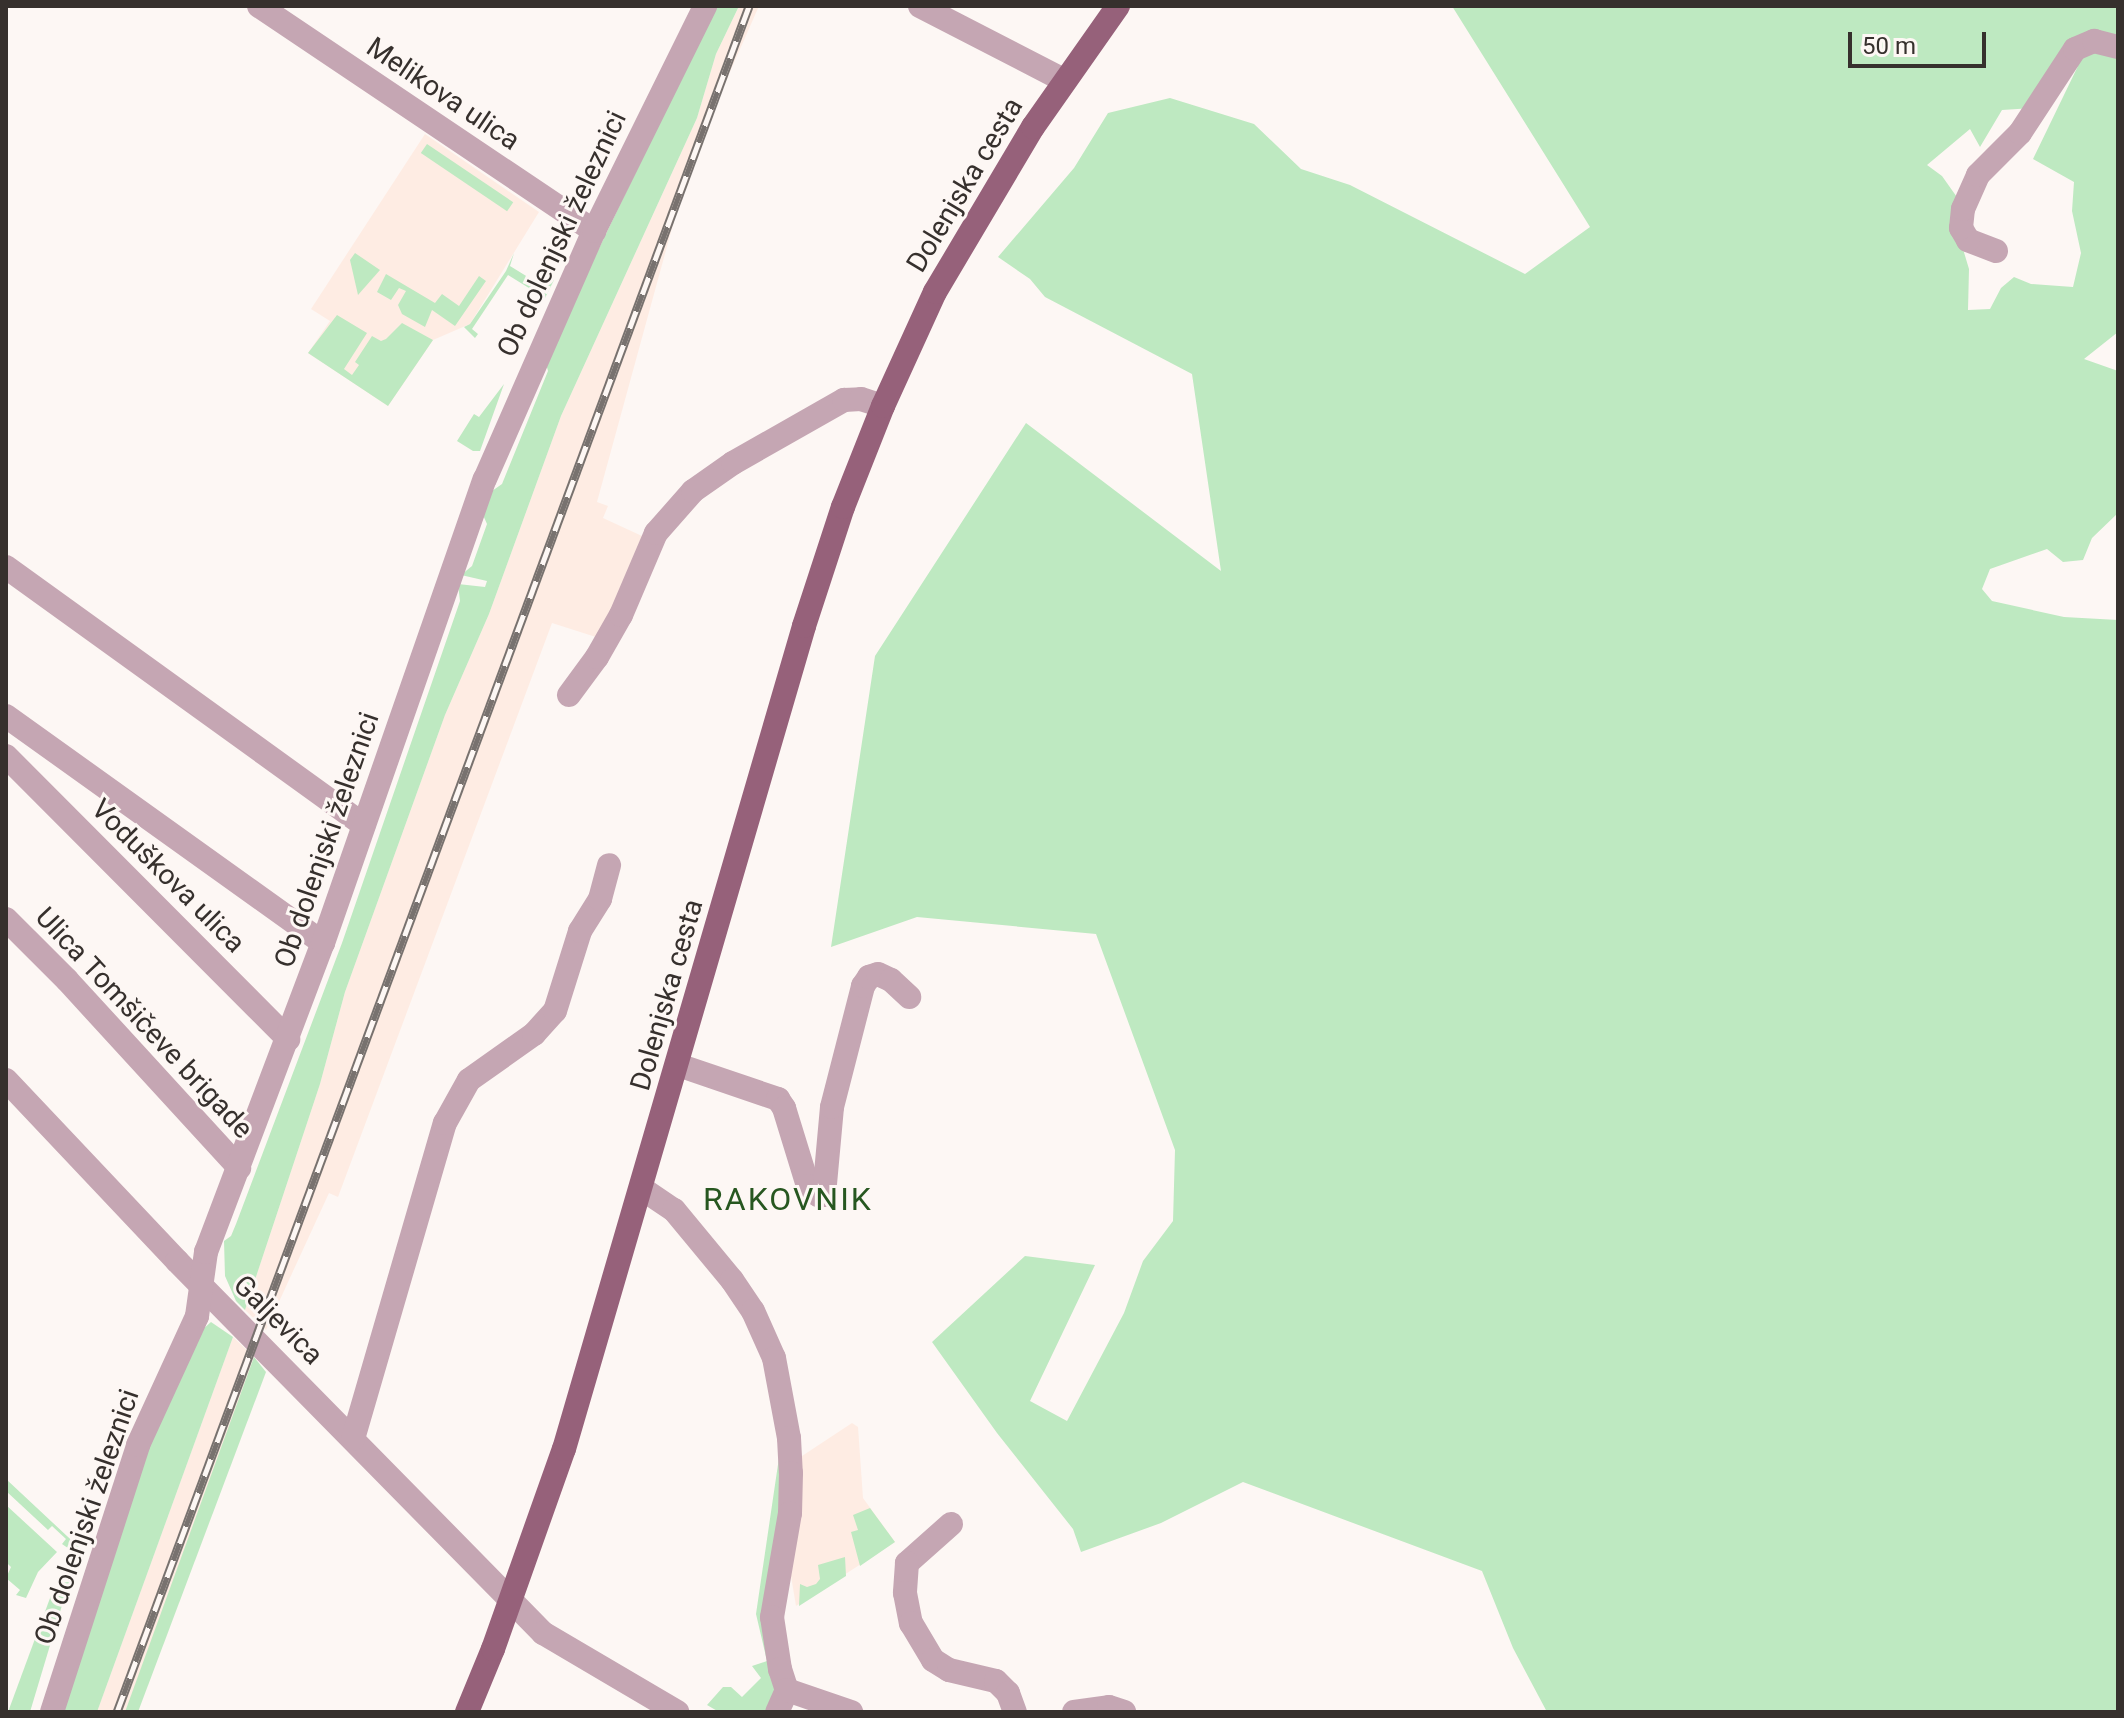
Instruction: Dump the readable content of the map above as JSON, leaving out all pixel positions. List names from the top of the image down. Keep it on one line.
{"streets":{"main road":["Dolenjska cesta"],"street":["Melikova ulica","Ob dolenjski železnici","Voduškova ulica","Ulica Tomšičeve brigade","Galjevica"]},"crossings":[["Melikova ulica","Ob dolenjski železnici"],["Dolenjska cesta","Galjevica"],["Ob dolenjski železnici","Voduškova ulica"],["Ob dolenjski železnici","Ulica Tomšičeve brigade"],["Ob dolenjski železnici","Galjevica"]],"districts":["RAKOVNIK"],"scale_bar":"50 m"}
